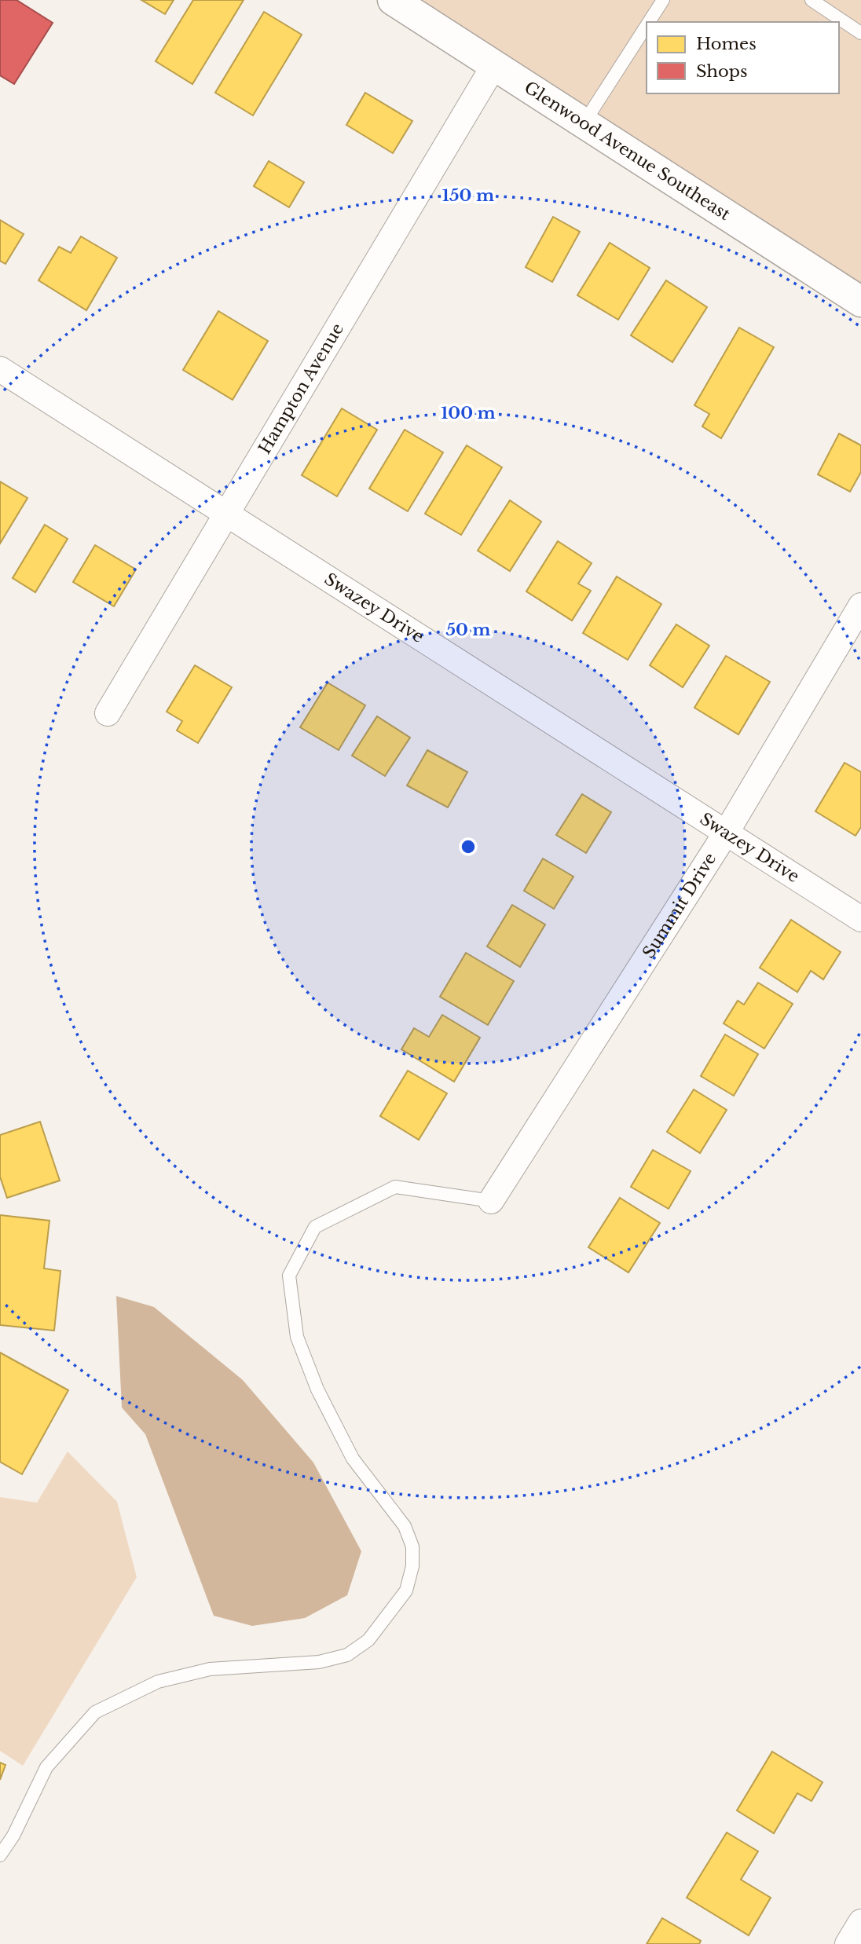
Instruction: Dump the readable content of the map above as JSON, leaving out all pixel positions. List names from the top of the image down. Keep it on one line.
{"streets":{"main road":["Glenwood Avenue Southeast"],"street":["Hampton Avenue","Swazey Drive","Summit Drive"]},"crossings":[["Glenwood Avenue Southeast","Hampton Avenue"],["Hampton Avenue","Swazey Drive"],["Swazey Drive","Summit Drive"]],"legend":["Homes","Shops"],"rings":["150 m","100 m","50 m"]}
